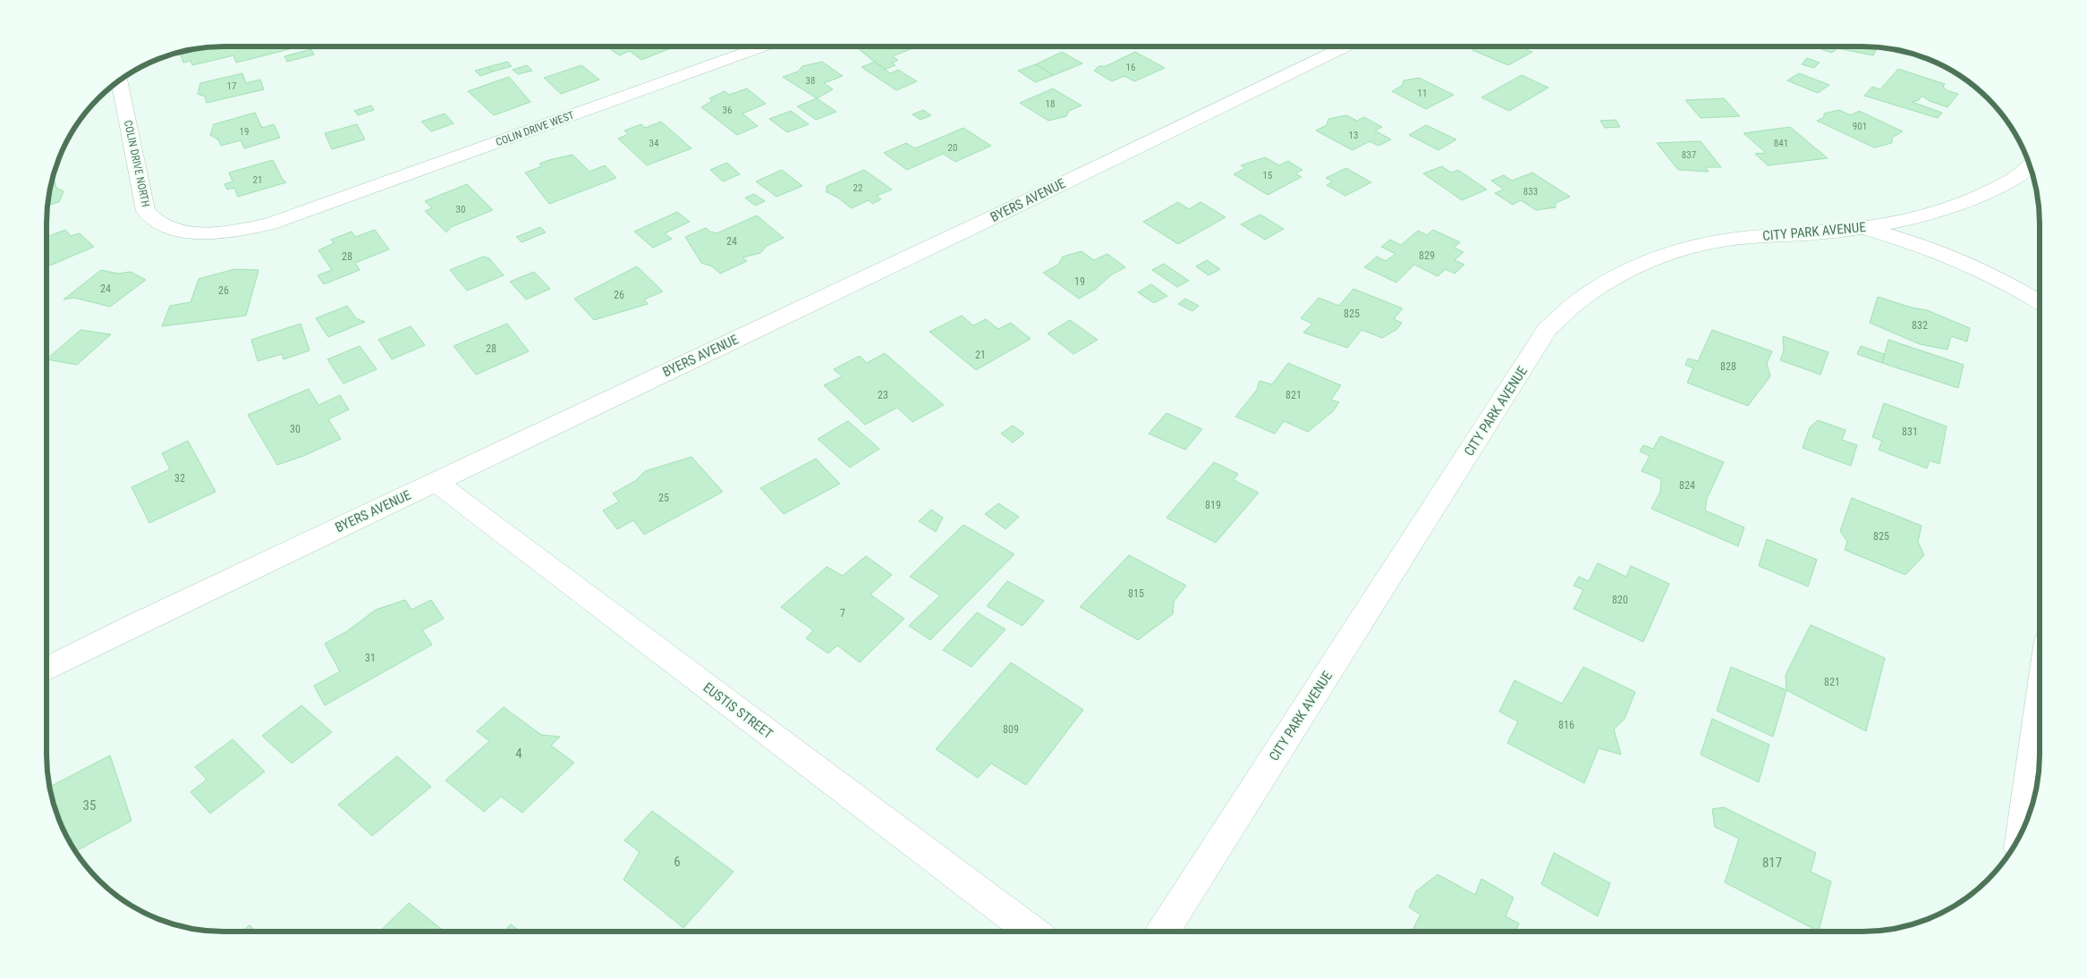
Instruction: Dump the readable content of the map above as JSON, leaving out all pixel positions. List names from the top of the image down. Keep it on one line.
{"streets":{"street":["COLIN DRIVE WEST","COLIN DRIVE NORTH","BYERS AVENUE","CITY PARK AVENUE","EUSTIS STREET"]},"crossings":[["COLIN DRIVE WEST","COLIN DRIVE NORTH"],["BYERS AVENUE","EUSTIS STREET"]],"house_numbers":["16","38","17","11","18","36","901","19","13","34","841","20","837","15","21","22","833","30","24","829","28","19","24","26","26","825","832","28","21","828","23","821","30","831","32","824","25","819","825","815","820","7","31","821","816","809","4","35","6","817"]}
